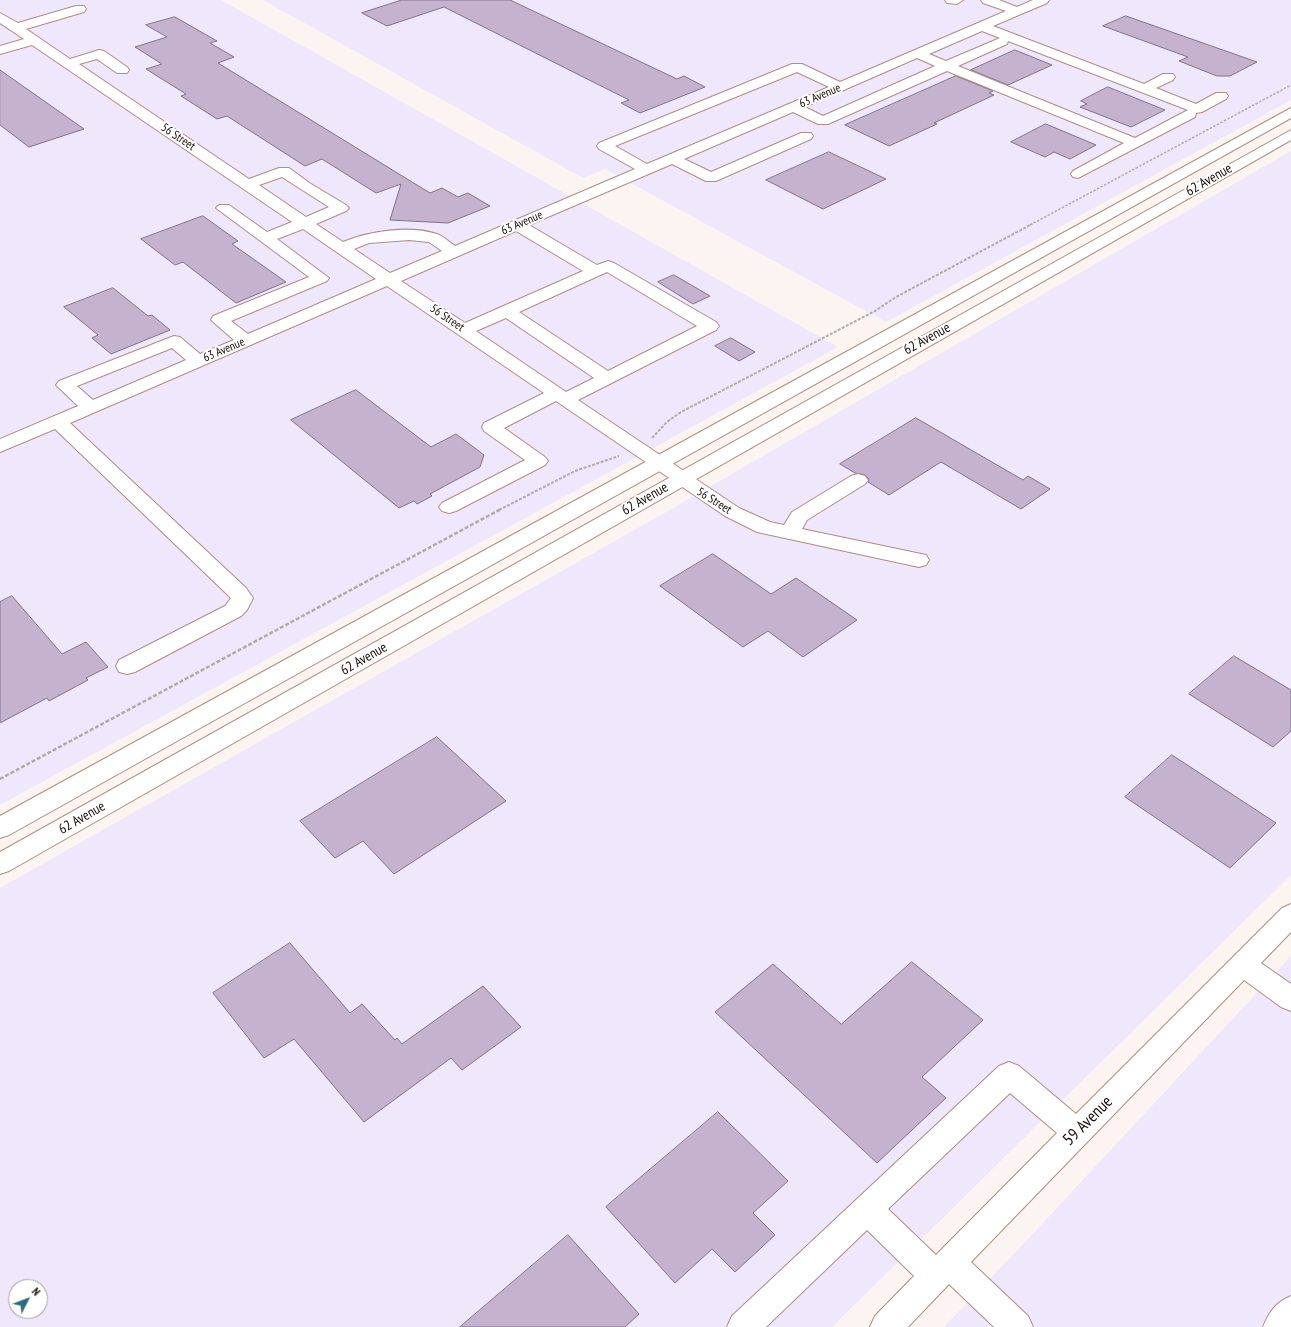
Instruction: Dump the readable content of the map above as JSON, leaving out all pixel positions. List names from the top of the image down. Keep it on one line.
{"streets":{"street":["63 Avenue","56 Street","62 Avenue","59 Avenue"]},"crossings":[["63 Avenue","56 Street"],["56 Street","62 Avenue"]],"north":"top right"}
